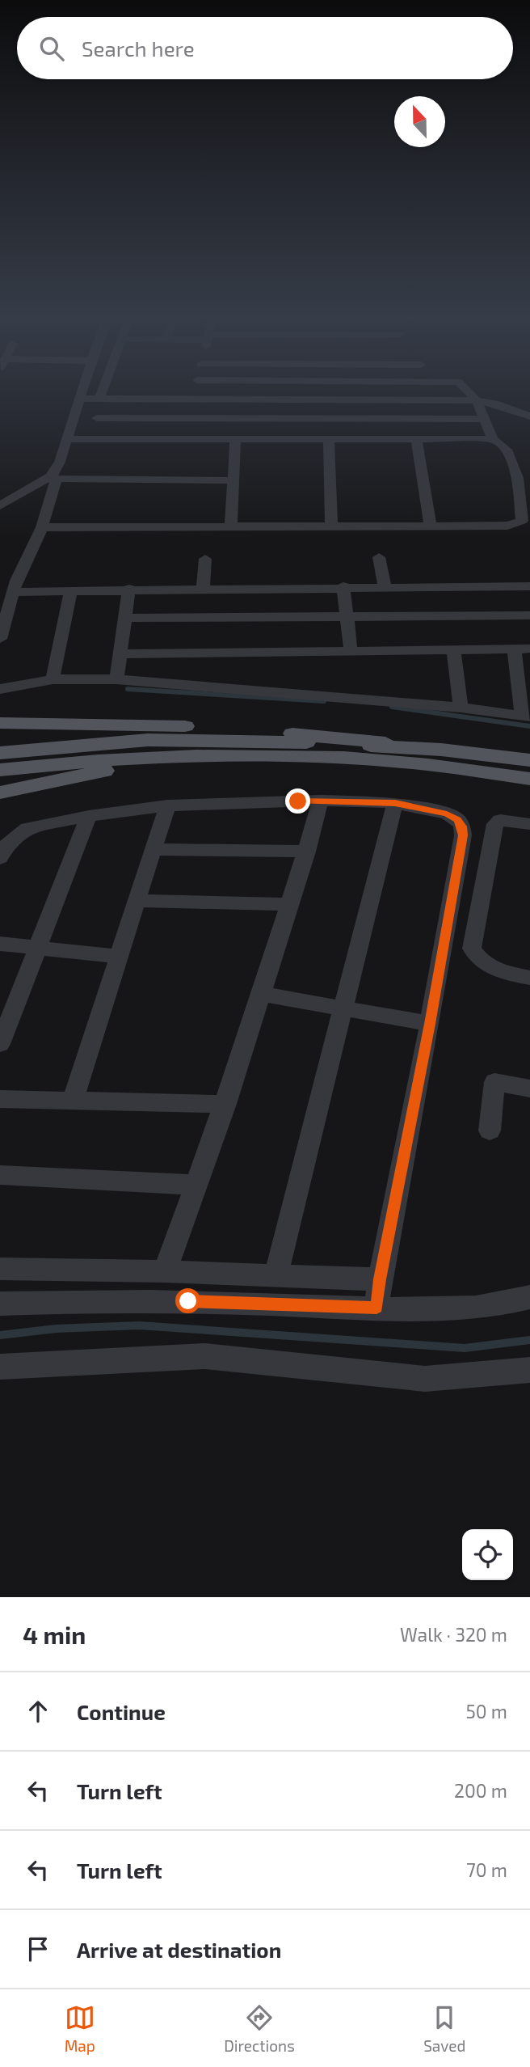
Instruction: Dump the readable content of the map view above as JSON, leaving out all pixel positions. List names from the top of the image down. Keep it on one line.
{"north":"top","page":{"search":"Search here","heading":["4 min","Walk · 320 m"],"list":[["Continue","50 m"],["Turn left","200 m"],["Turn left","70 m"],"Arrive at destination"],"nav":["Map","Directions","Saved"]}}
